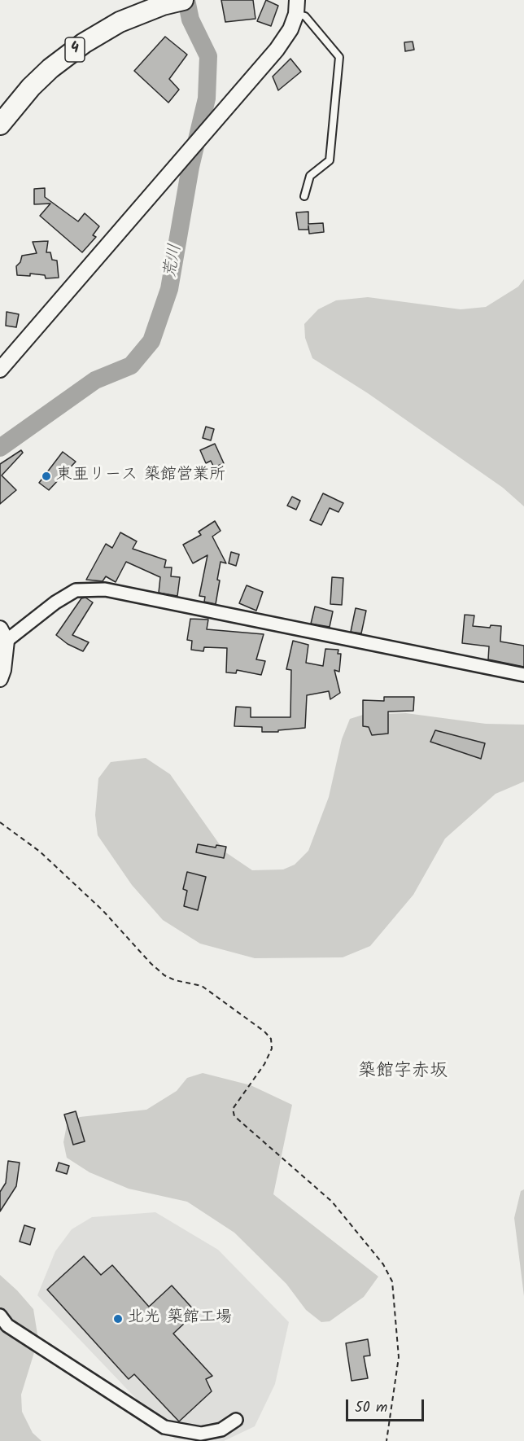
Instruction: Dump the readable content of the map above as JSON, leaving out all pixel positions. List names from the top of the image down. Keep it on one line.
{"streets":{"highway":["4"]},"districts":["築館字赤坂"],"water":["荒川"],"places":["東亜リース 築館営業所","北光 築館工場"],"scale_bar":"50 m"}
